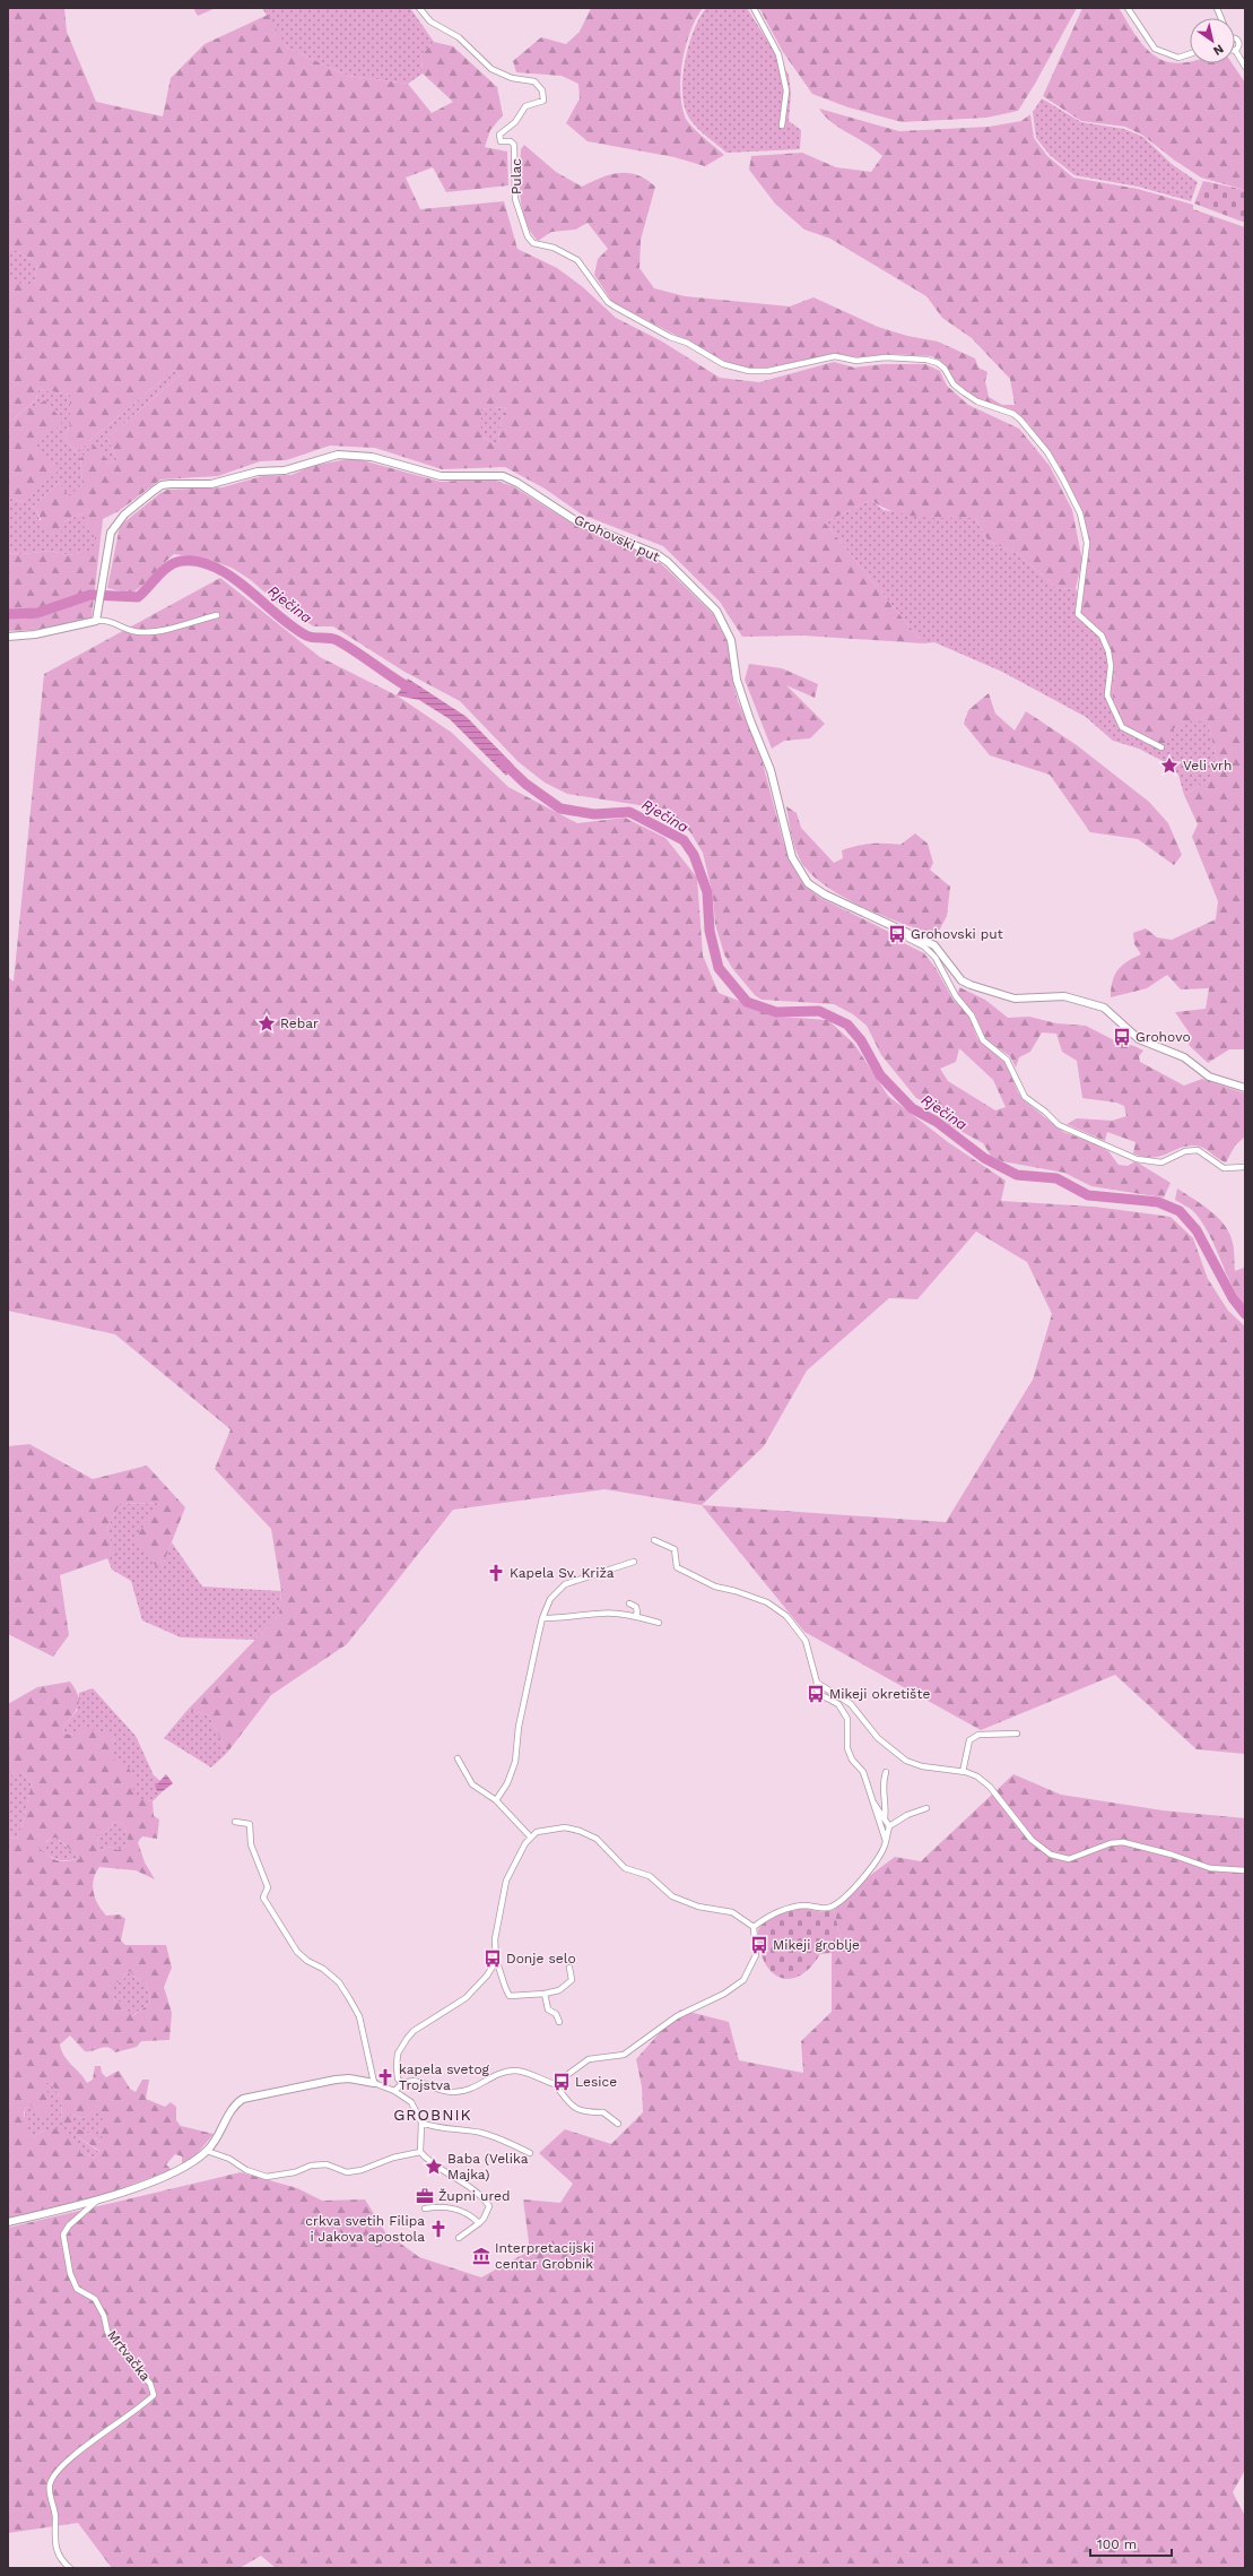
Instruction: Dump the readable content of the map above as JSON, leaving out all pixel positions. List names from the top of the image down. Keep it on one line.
{"streets":{"main road":["Grohovski put"],"street":["Pulac","Mrtvačka"]},"districts":["GROBNIK"],"water":["Rječina"],"places":{"place":["Veli vrh","Rebar","Baba (Velika Majka)"],"bus stop":["Grohovski put","Grohovo","Mikeji okretište","Mikeji groblje","Donje selo","Lesice"],"church":["Kapela Sv. Križa","kapela svetog Trojstva","crkva svetih Filipa i Jakova apostola"],"office":["Župni ured"],"museum":["Interpretacijski centar Grobnik"]},"scale_bar":"100 m","north":"bottom right"}
